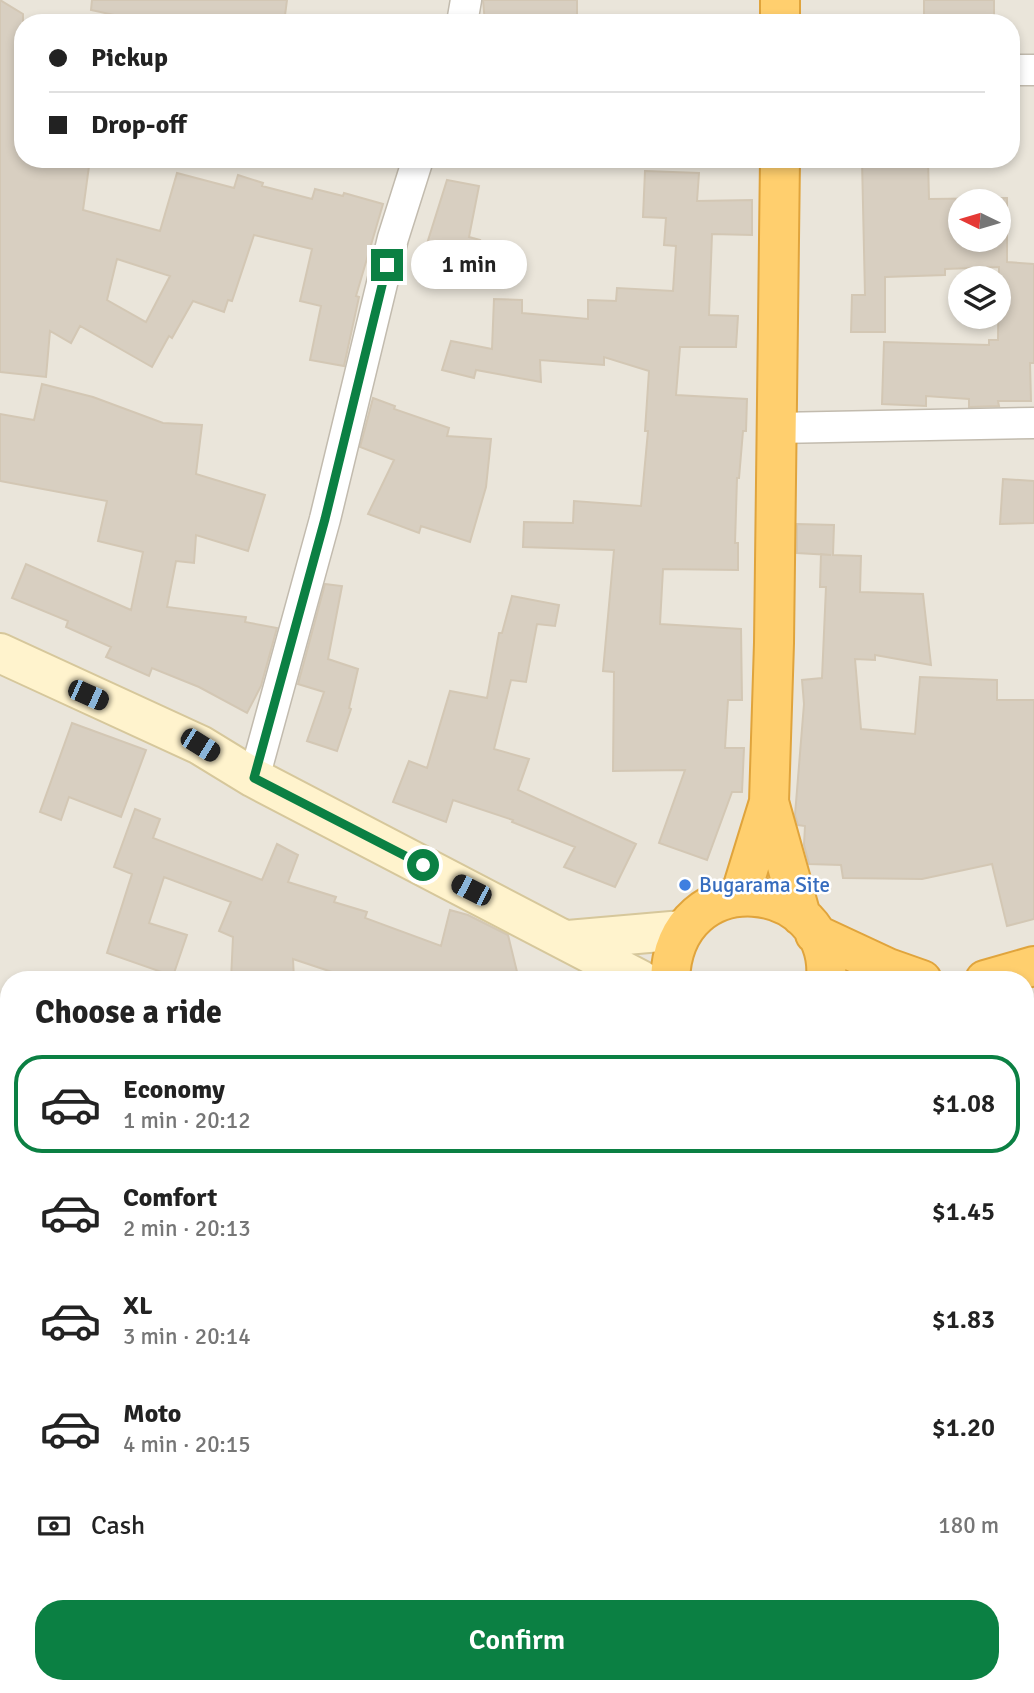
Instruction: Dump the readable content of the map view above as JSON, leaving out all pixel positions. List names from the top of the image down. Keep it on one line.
{"places":["Bugarama Site"],"north":"left","page":{"banner":["Pickup","Drop-off"],"bubble":"1 min","heading":"Choose a ride","list":[{"name":"Economy","note":"1 min · 20:12","value":"$1.08"},{"name":"Comfort","note":"2 min · 20:13","value":"$1.45"},{"name":"XL","note":"3 min · 20:14","value":"$1.83"},{"name":"Moto","note":"4 min · 20:15","value":"$1.20"}],"pay":["Cash","180 m"],"buttons":"Confirm"}}
